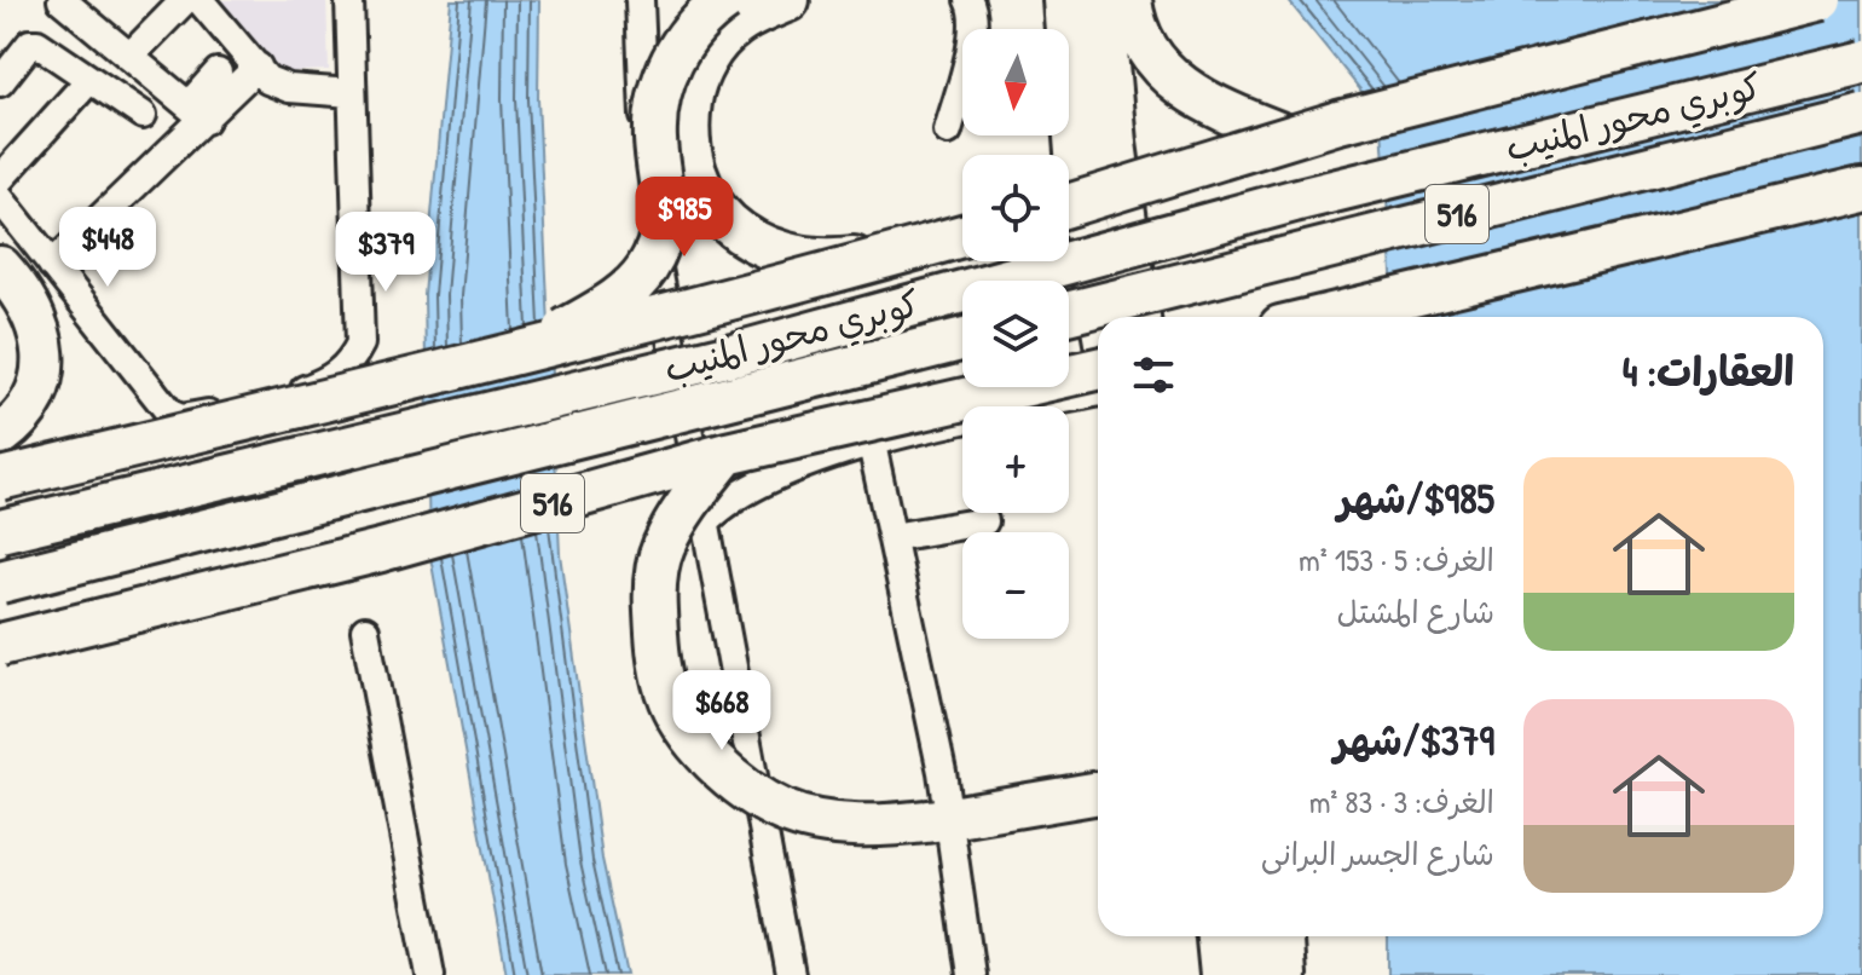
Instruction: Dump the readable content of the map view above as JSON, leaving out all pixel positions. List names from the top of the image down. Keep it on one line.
{"streets":{"highway":["كوبري محور المنيب","516"]},"north":"bottom","page":{"map_buttons":["+","−"],"price":["$985","$448","$379","$668"],"heading":"العقارات: 4","list":[{"name":"$985/شهر","note":"الغرف: 5 · 153 m² · شارع المشتل"},{"name":"$379/شهر","note":"الغرف: 3 · 83 m² · شارع الجسر البرانى"}]}}
